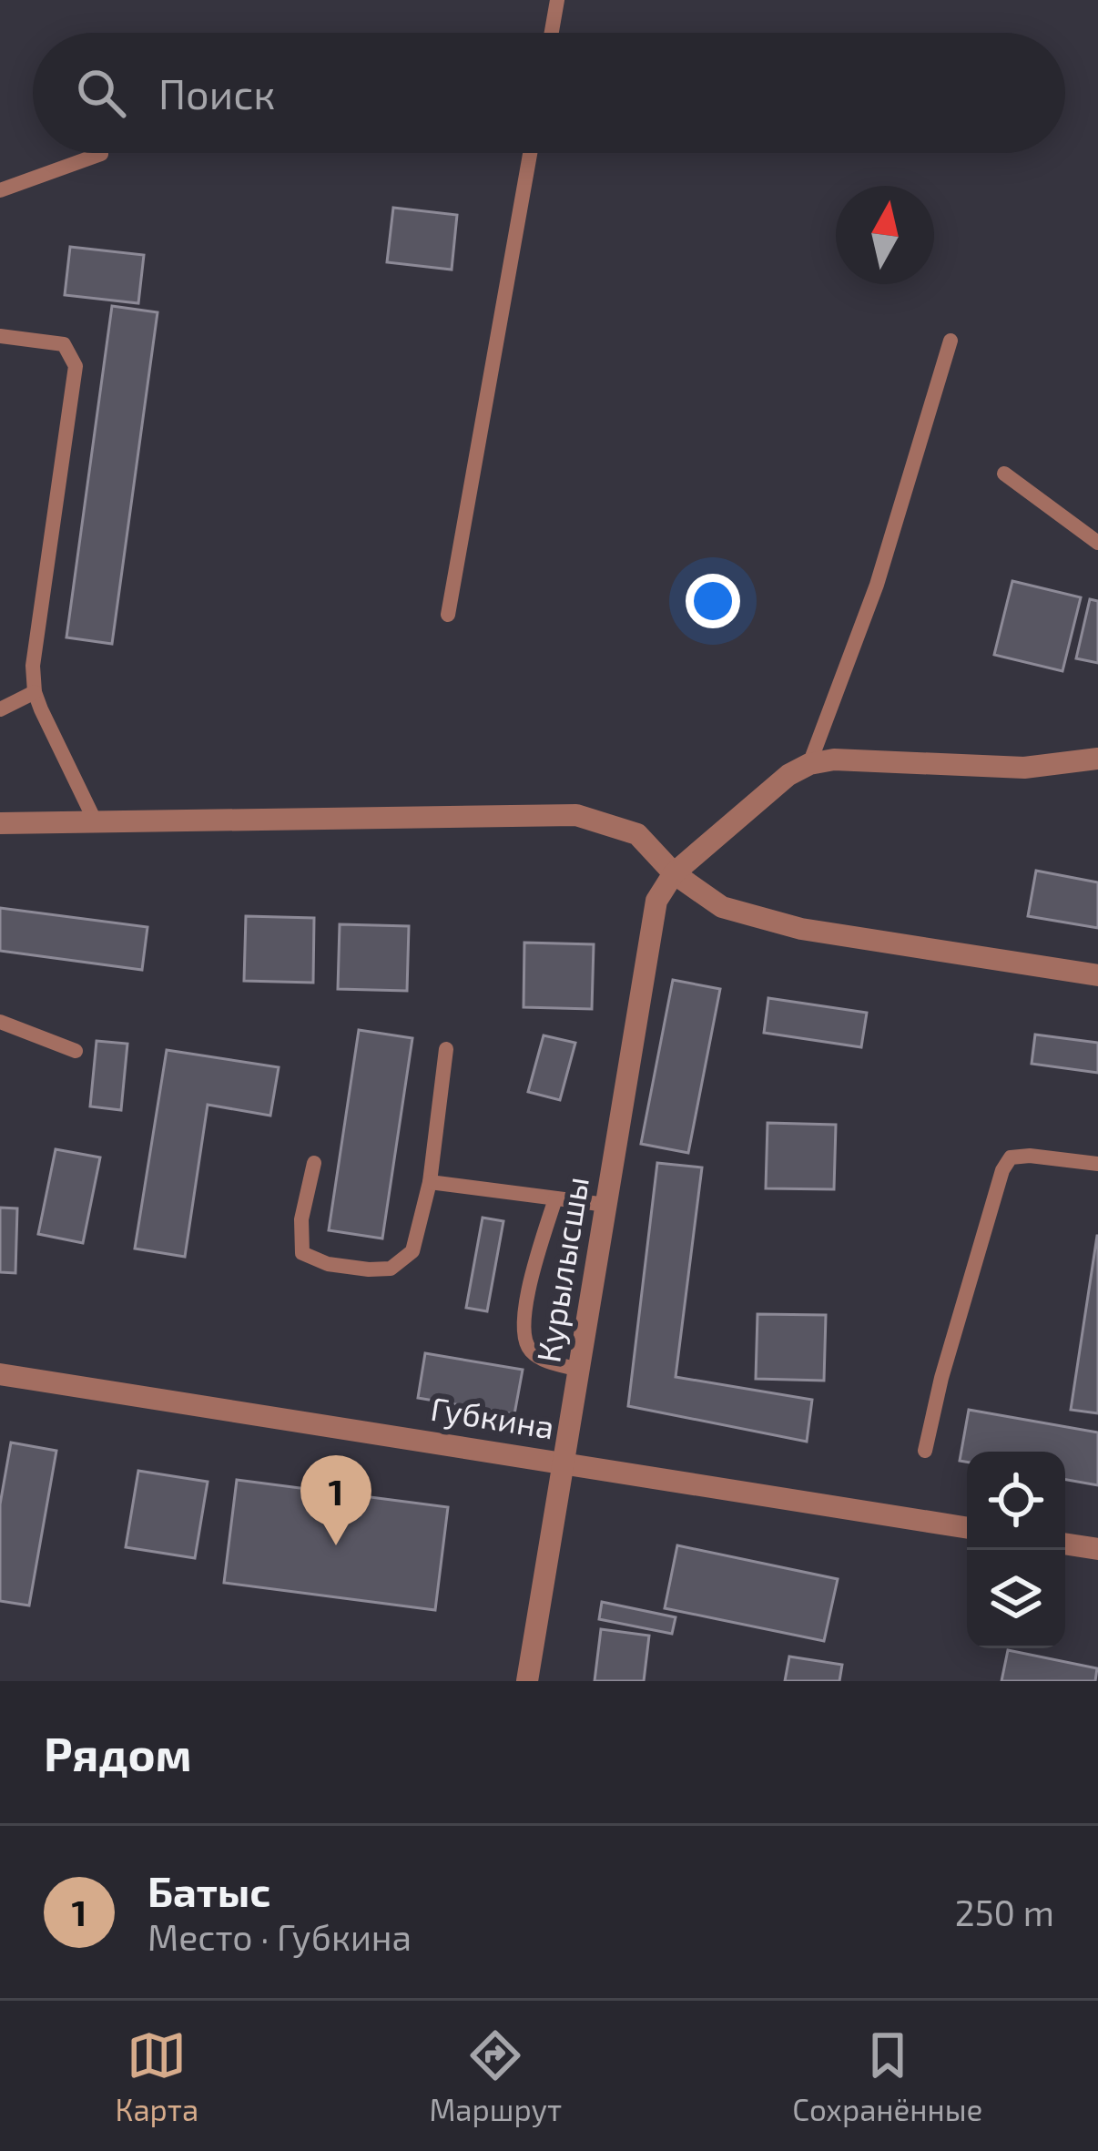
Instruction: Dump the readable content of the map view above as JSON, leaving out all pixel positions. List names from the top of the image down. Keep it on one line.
{"streets":{"street":["Курылысшы","Губкина"]},"crossings":[["Курылысшы","Губкина"]],"north":"top","page":{"search":"Поиск","pins":"1","heading":"Рядом","list":[{"mark":"1","name":"Батыс","note":"Место · Губкина","value":"250 m"}],"nav":["Карта","Маршрут","Сохранённые"]}}
